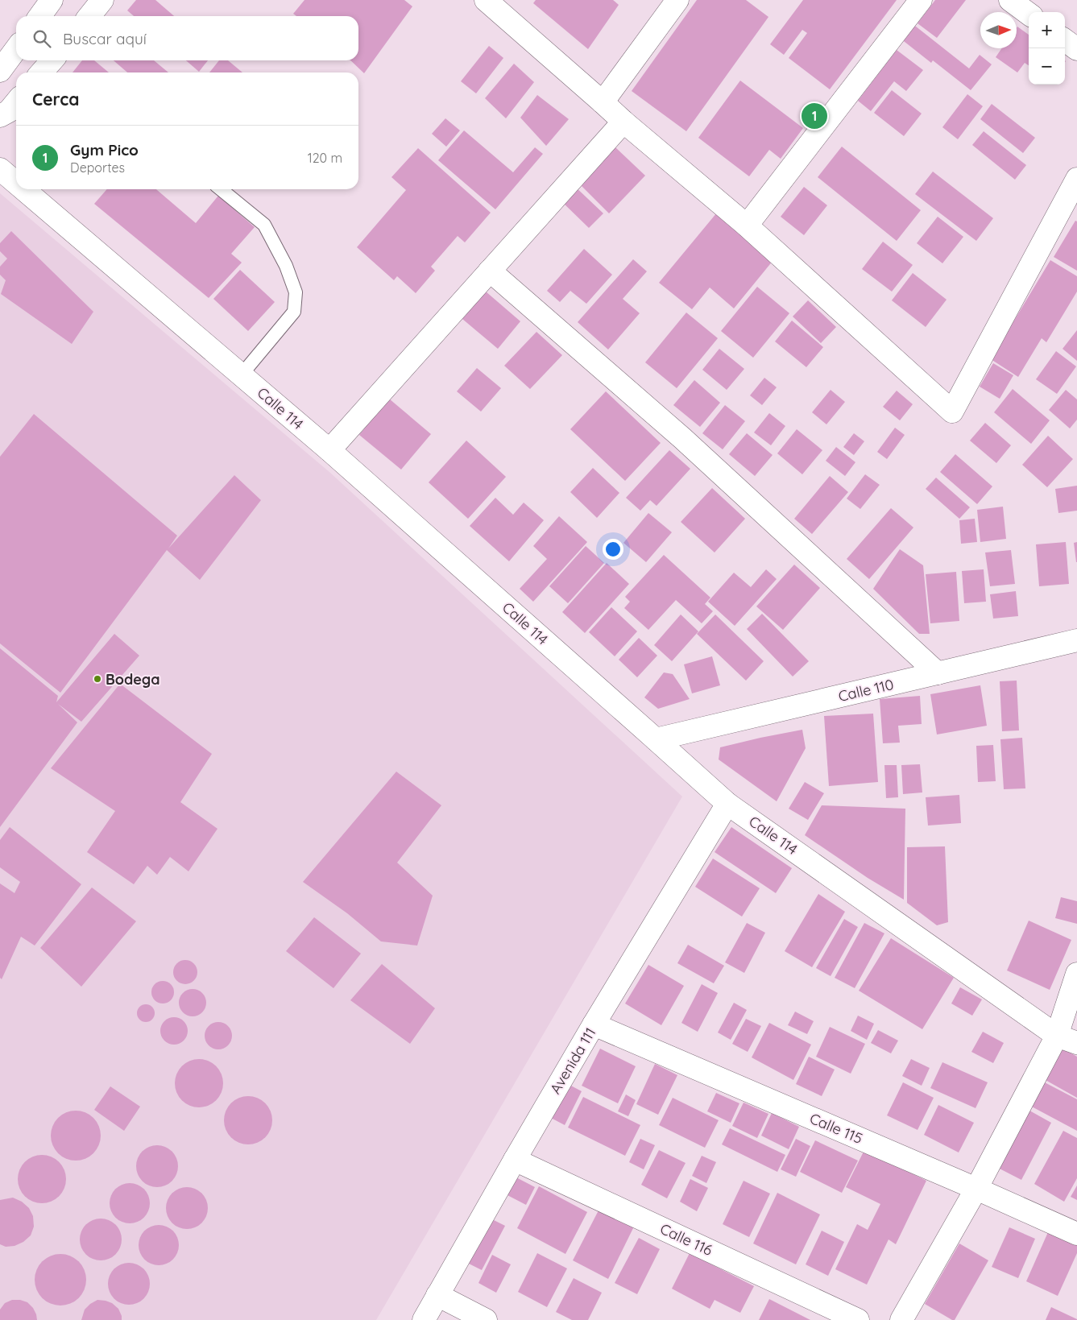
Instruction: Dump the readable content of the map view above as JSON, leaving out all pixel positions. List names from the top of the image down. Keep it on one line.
{"streets":{"street":["Calle 114","Calle 110","Avenida 111","Calle 115","Calle 116"]},"crossings":[["Calle 114","Calle 110"],["Calle 114","Avenida 111"],["Avenida 111","Calle 115"],["Avenida 111","Calle 116"]],"places":["Bodega"],"north":"right","page":{"map_buttons":["+","−"],"search":"Buscar aquí","heading":"Cerca","pins":"1","list":[{"mark":"1","name":"Gym Pico","note":"Deportes","value":"120 m"}]}}
